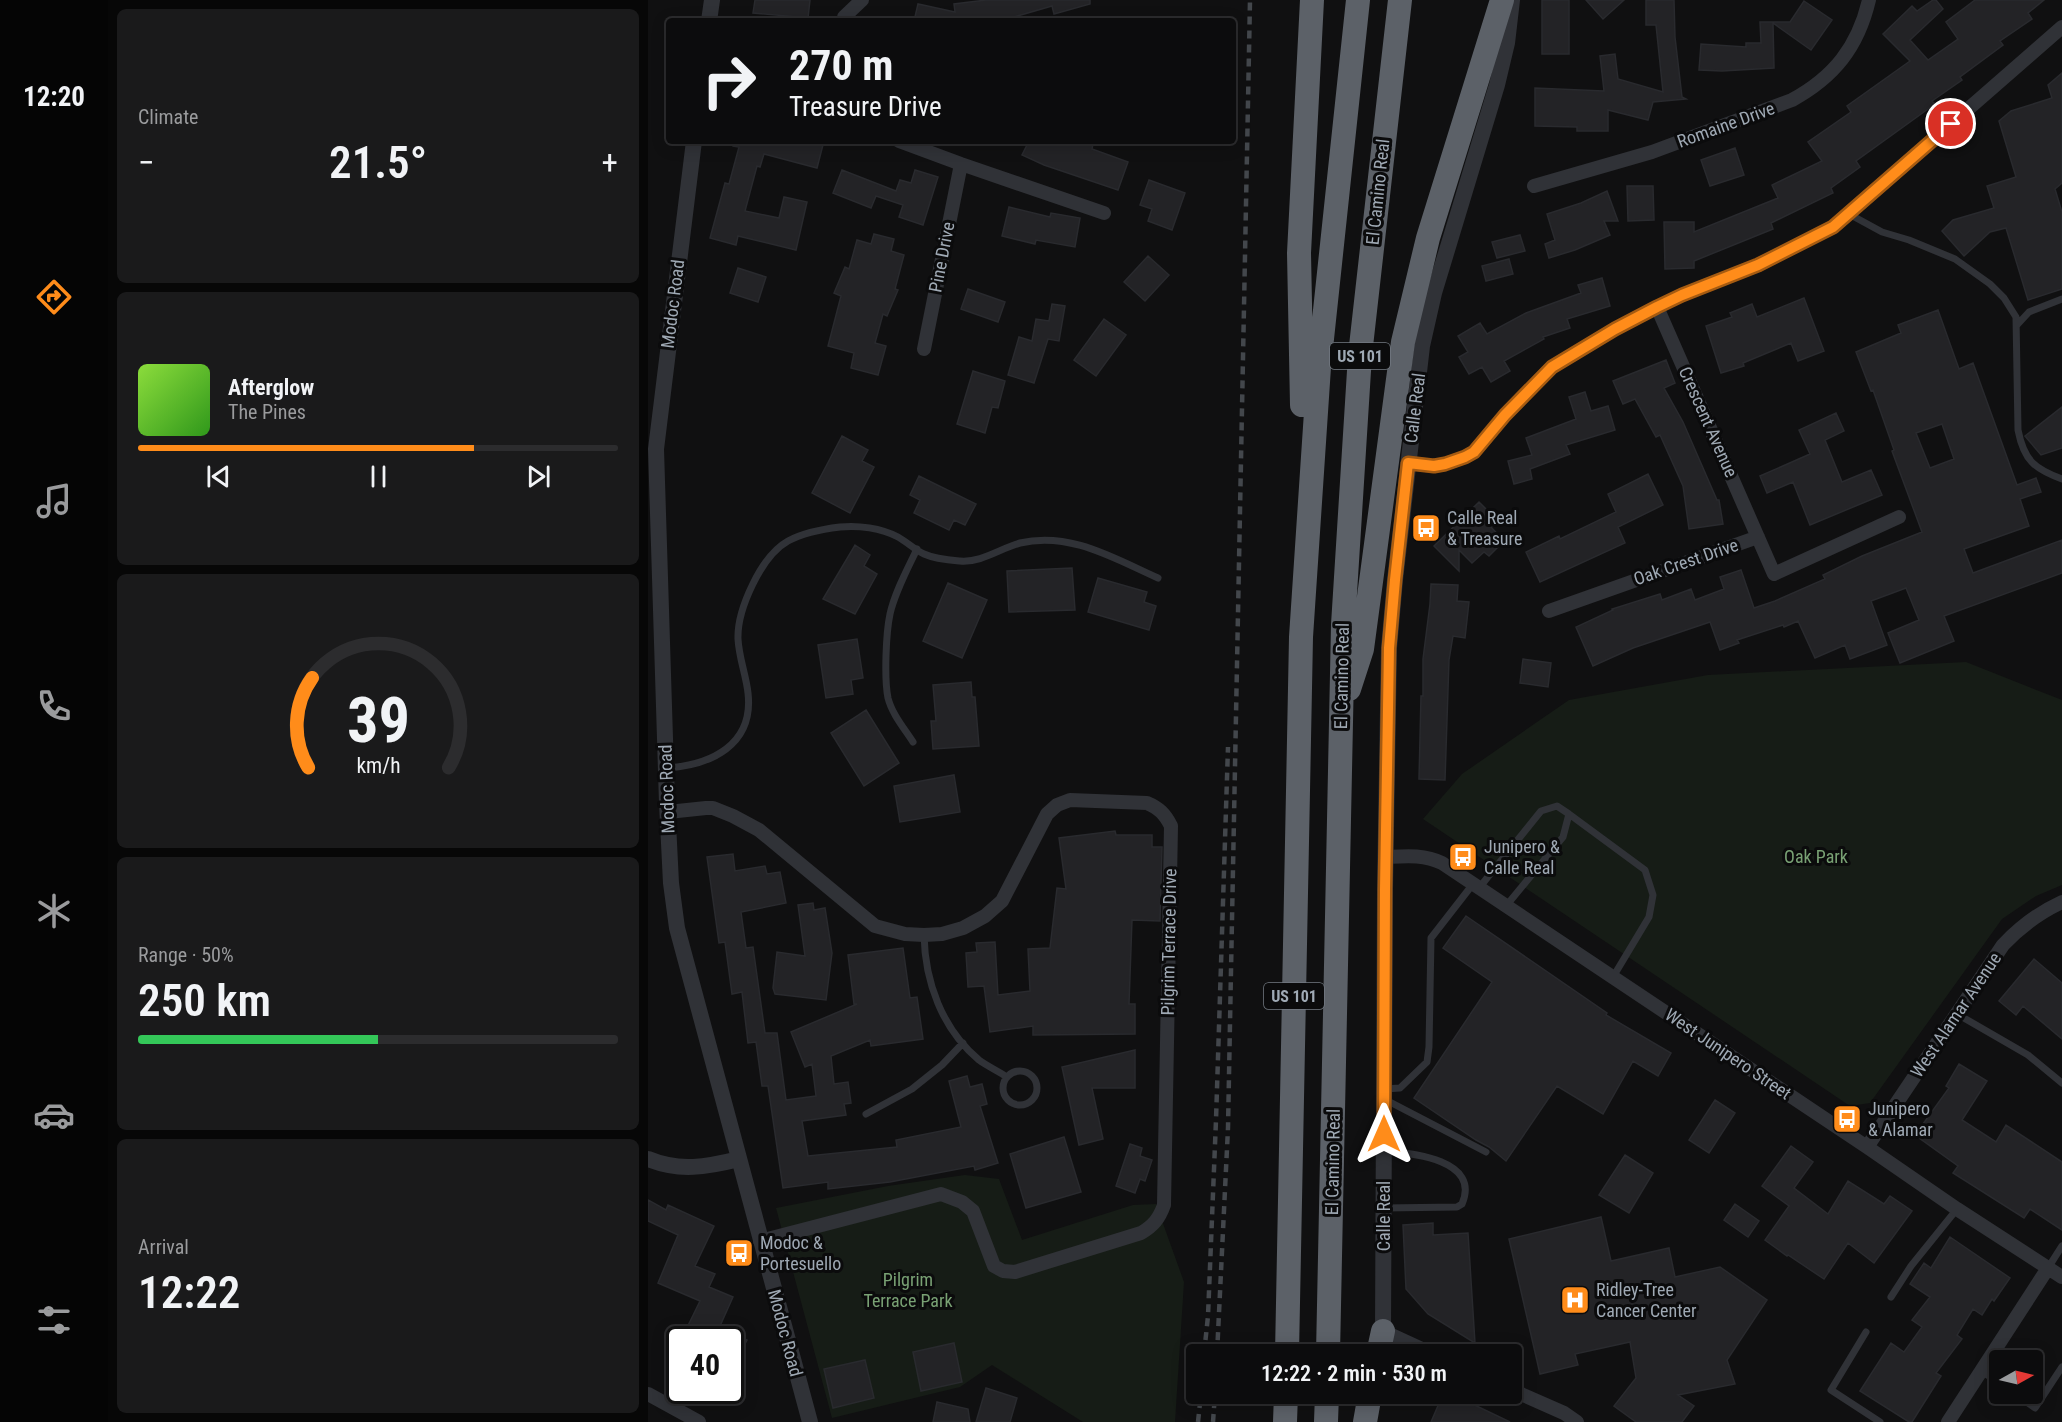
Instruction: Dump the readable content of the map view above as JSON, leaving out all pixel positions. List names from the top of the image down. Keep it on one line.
{"streets":{"highway":["El Camino Real","US 101"],"street":["Romaine Drive","Pine Drive","Modoc Road","Calle Real","Crescent Avenue","Oak Crest Drive","Pilgrim Terrace Drive","West Alamar Avenue","West Junipero Street"]},"crossings":[["Modoc Road","Pilgrim Terrace Drive"],["Calle Real","West Junipero Street"],["Crescent Avenue","Oak Crest Drive"],["West Alamar Avenue","West Junipero Street"]],"parks":["Oak Park","Pilgrim Terrace Park"],"places":{"bus stop":["Calle Real & Treasure","Junipero & Calle Real","Junipero & Alamar","Modoc & Portesuello"],"hospital":["Ridley-Tree Cancer Center"]},"north":"right","page":{"tabs":"12:20","tile":["Climate",["Range · 50%","250 km"],["Arrival","12:22"]],"turn":["270 m","Treasure Drive"],"heat":["−","21.5°","+"],"song":["Afterglow","The Pines"],"limit":"40","trip":"12:22 · 2 min · 530 m","gauge":["39","km/h"]}}
